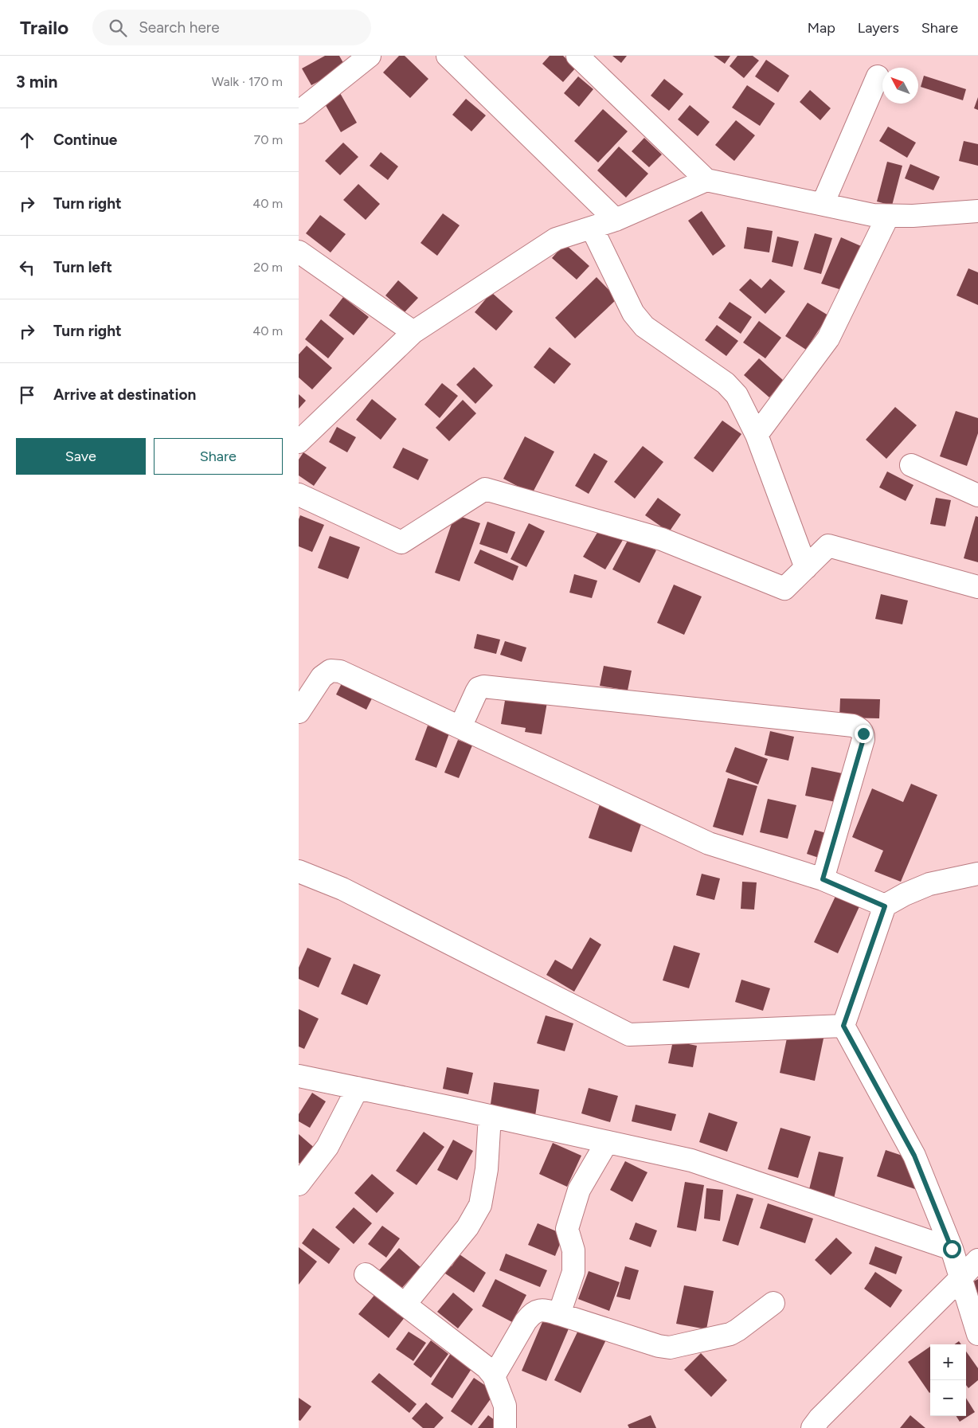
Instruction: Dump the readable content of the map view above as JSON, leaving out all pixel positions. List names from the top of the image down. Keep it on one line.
{"north":"top left","page":{"header":"Trailo","search":"Search here","nav":["Map","Layers","Share"],"heading":["3 min","Walk · 170 m"],"list":[["Continue","70 m"],["Turn right","40 m"],["Turn left","20 m"],["Turn right","40 m"],"Arrive at destination"],"buttons":["Save","Share"],"map_buttons":["+","−"]}}
